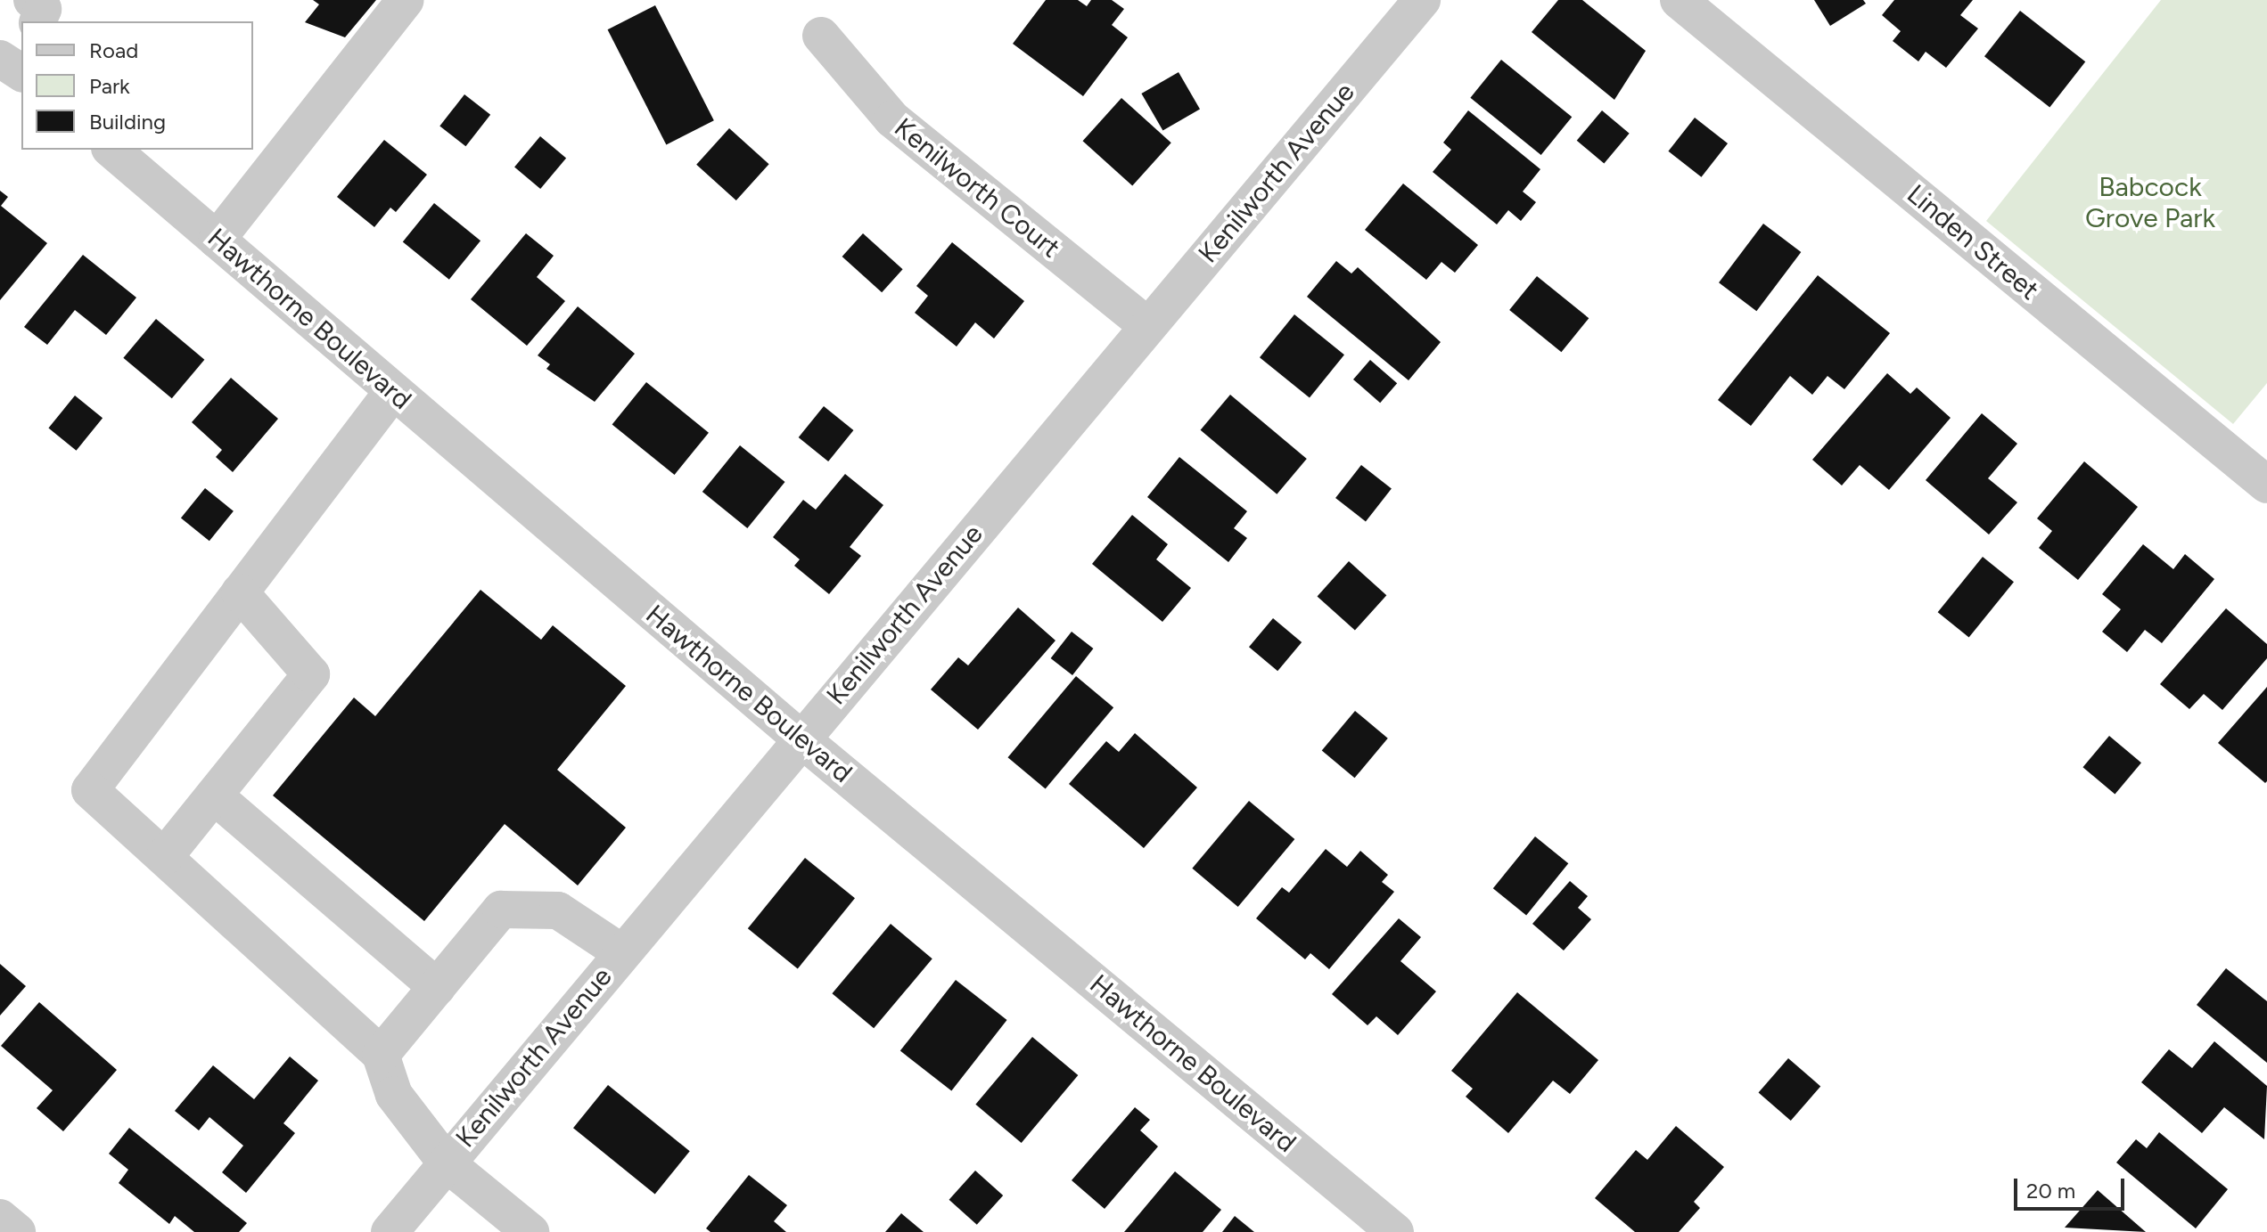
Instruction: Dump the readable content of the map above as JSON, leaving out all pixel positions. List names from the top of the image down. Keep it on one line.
{"streets":{"street":["Kenilworth Avenue","Kenilworth Court","Linden Street","Hawthorne Boulevard"]},"crossings":[["Kenilworth Avenue","Kenilworth Court"],["Kenilworth Avenue","Hawthorne Boulevard"]],"parks":["Babcock Grove Park"],"legend":["Road","Park","Building"],"scale_bar":"20 m"}
